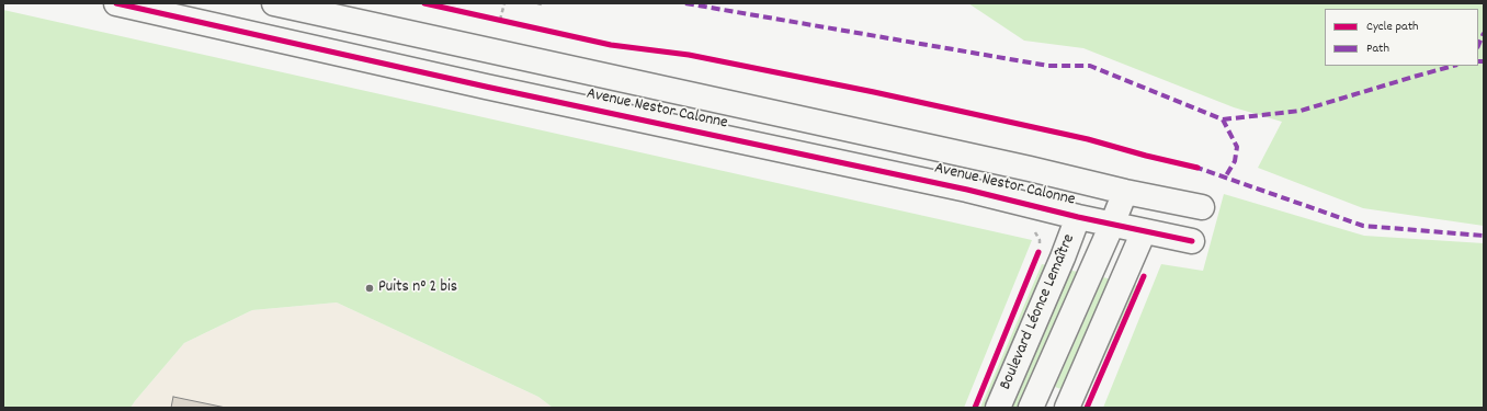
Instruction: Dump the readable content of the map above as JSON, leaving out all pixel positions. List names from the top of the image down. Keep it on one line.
{"streets":{"street":["Avenue Nestor Calonne","Boulevard Léonce Lemaître"]},"crossings":[["Avenue Nestor Calonne","Boulevard Léonce Lemaître"]],"places":["Puits n° 2 bis"],"legend":["Cycle path","Path"]}
